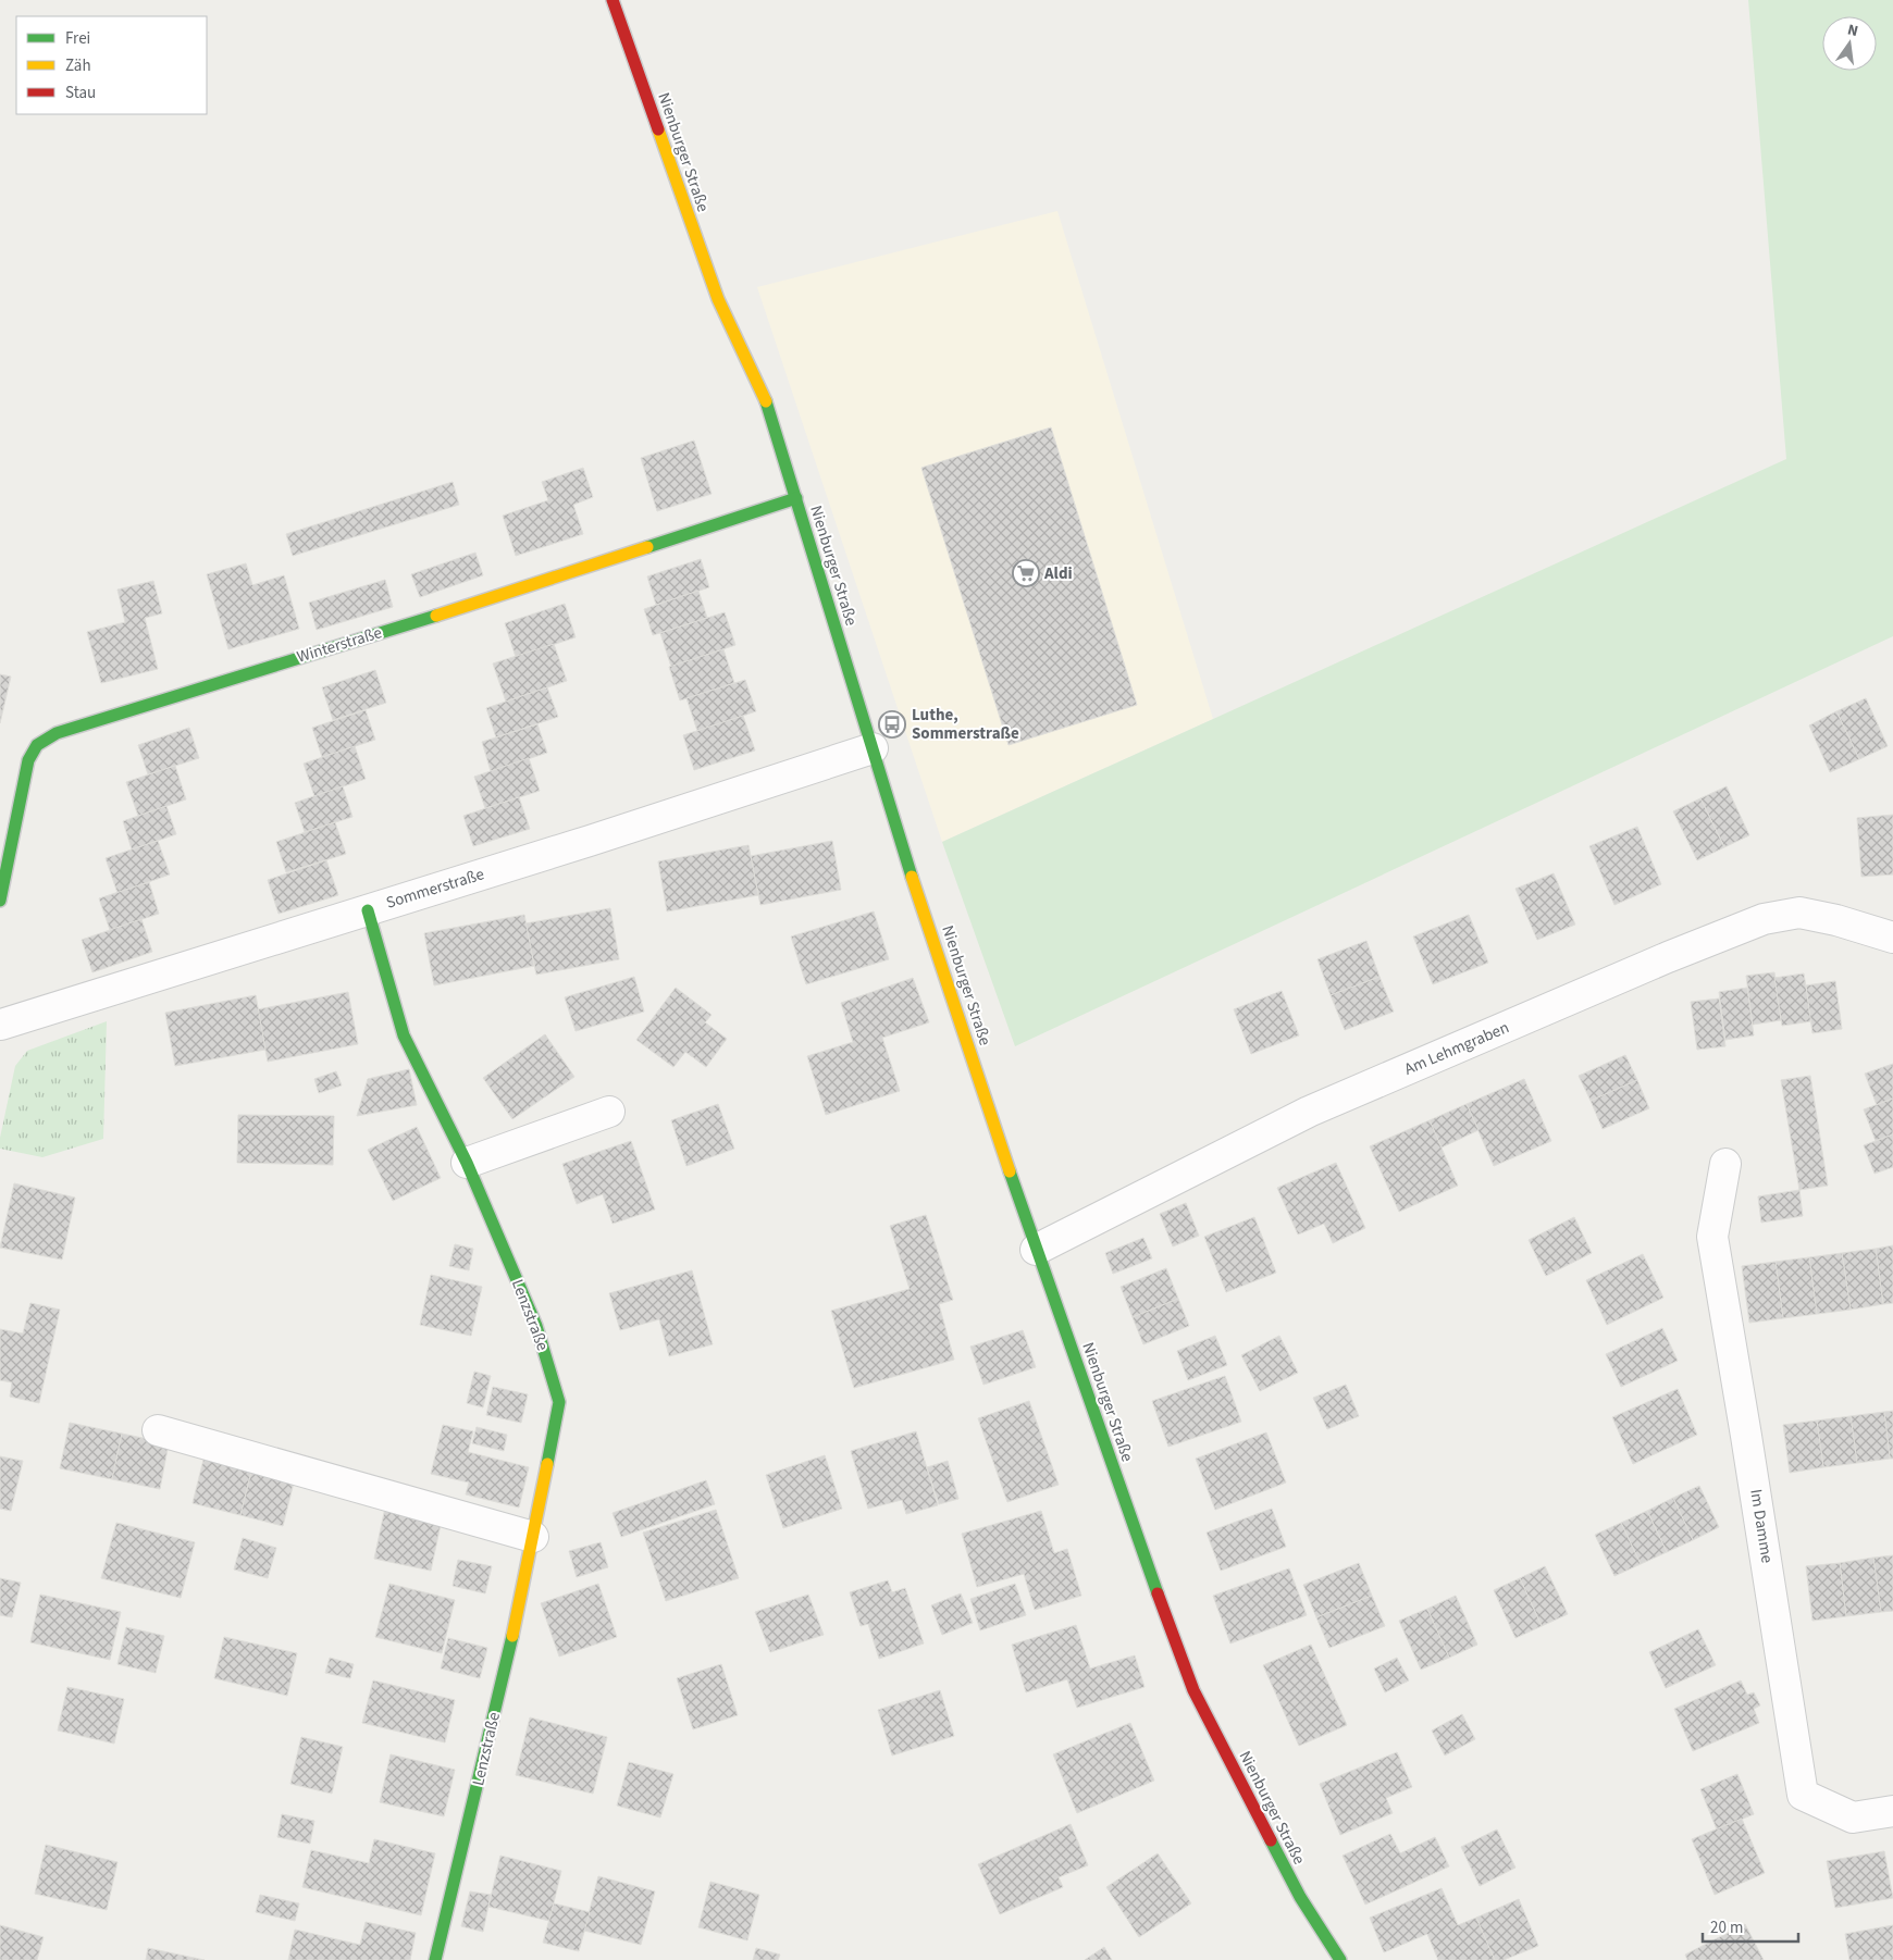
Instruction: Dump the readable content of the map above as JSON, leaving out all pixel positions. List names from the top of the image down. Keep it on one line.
{"streets":{"street":["Nienburger Straße","Winterstraße","Sommerstraße","Am Lehmgraben","Lenzstraße","Im Damme"]},"crossings":[["Nienburger Straße","Winterstraße"],["Nienburger Straße","Sommerstraße"],["Nienburger Straße","Am Lehmgraben"],["Sommerstraße","Lenzstraße"]],"places":{"supermarket":["Aldi"],"bus stop":["Luthe, Sommerstraße"]},"legend":["Frei","Zäh","Stau"],"scale_bar":"20 m","north":"top"}
